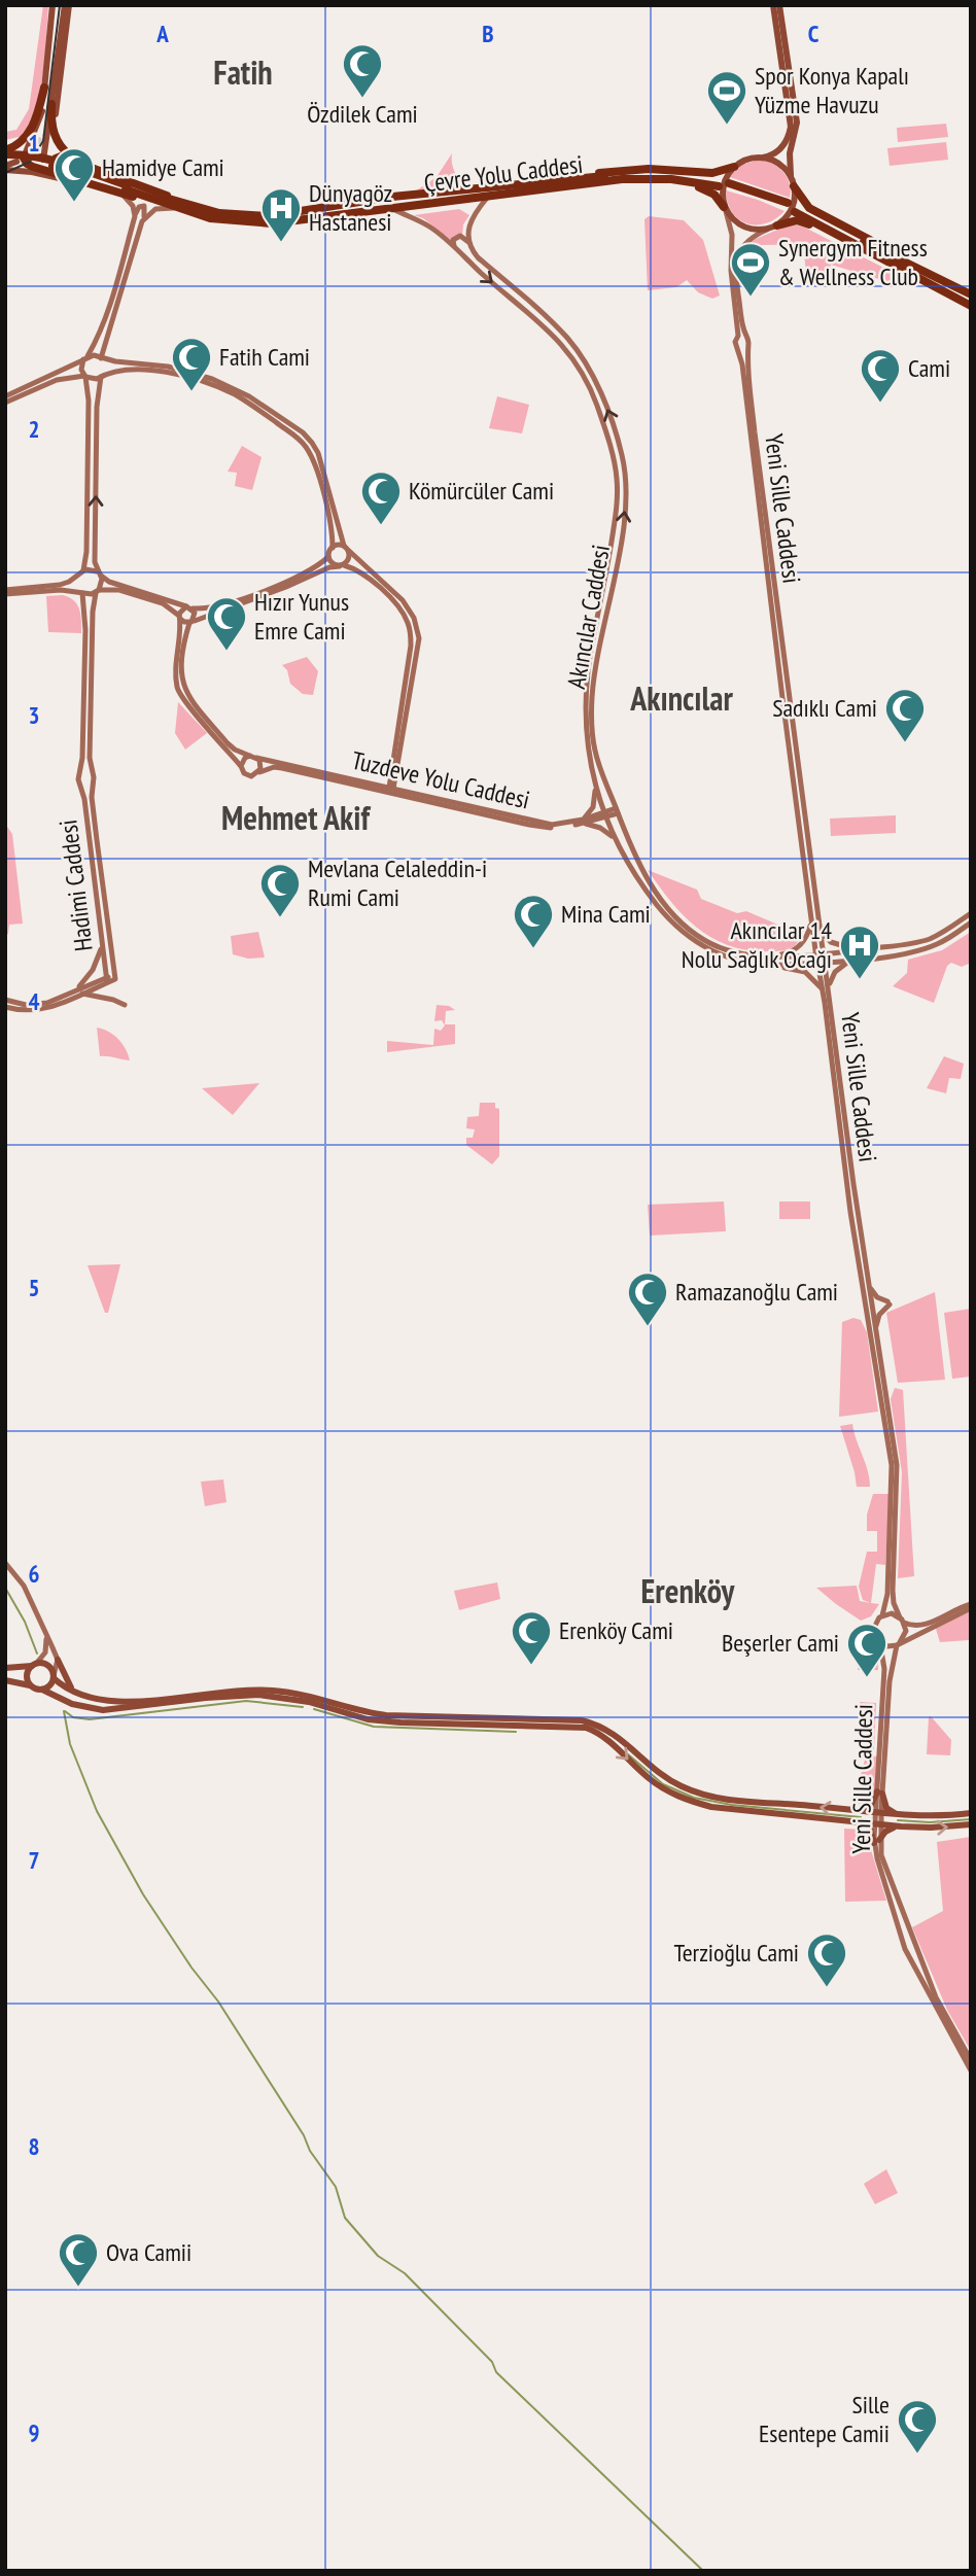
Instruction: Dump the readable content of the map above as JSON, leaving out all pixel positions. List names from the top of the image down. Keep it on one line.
{"streets":{"highway":["Çevre Yolu Caddesi"],"main road":["Yeni Sille Caddesi","Akıncılar Caddesi","Tuzdeve Yolu Caddesi","Hadimi Caddesi"]},"crossings":[["Çevre Yolu Caddesi","Akıncılar Caddesi"],["Yeni Sille Caddesi","Akıncılar Caddesi"],["Akıncılar Caddesi","Tuzdeve Yolu Caddesi"]],"districts":["Fatih","Akıncılar","Mehmet Akif","Erenköy"],"places":{"mosque":["Özdilek Cami","Hamidye Cami","Fatih Cami","Cami","Kömürcüler Cami","Hızır Yunus Emre Cami","Sadıklı Cami","Mevlana Celaleddin-i Rumi Cami","Mina Cami","Ramazanoğlu Cami","Erenköy Cami","Beşerler Cami","Terzioğlu Cami","Ova Camii","Sille Esentepe Camii"],"sports":["Spor Konya Kapalı Yüzme Havuzu","Synergym Fitness & Wellness Club"],"hospital":["Dünyagöz Hastanesi","Akıncılar 14 Nolu Sağlık Ocağı"]},"grid":{"columns":["A","B","C"],"rows":["1","2","3","4","5","6","7","8","9"]}}
